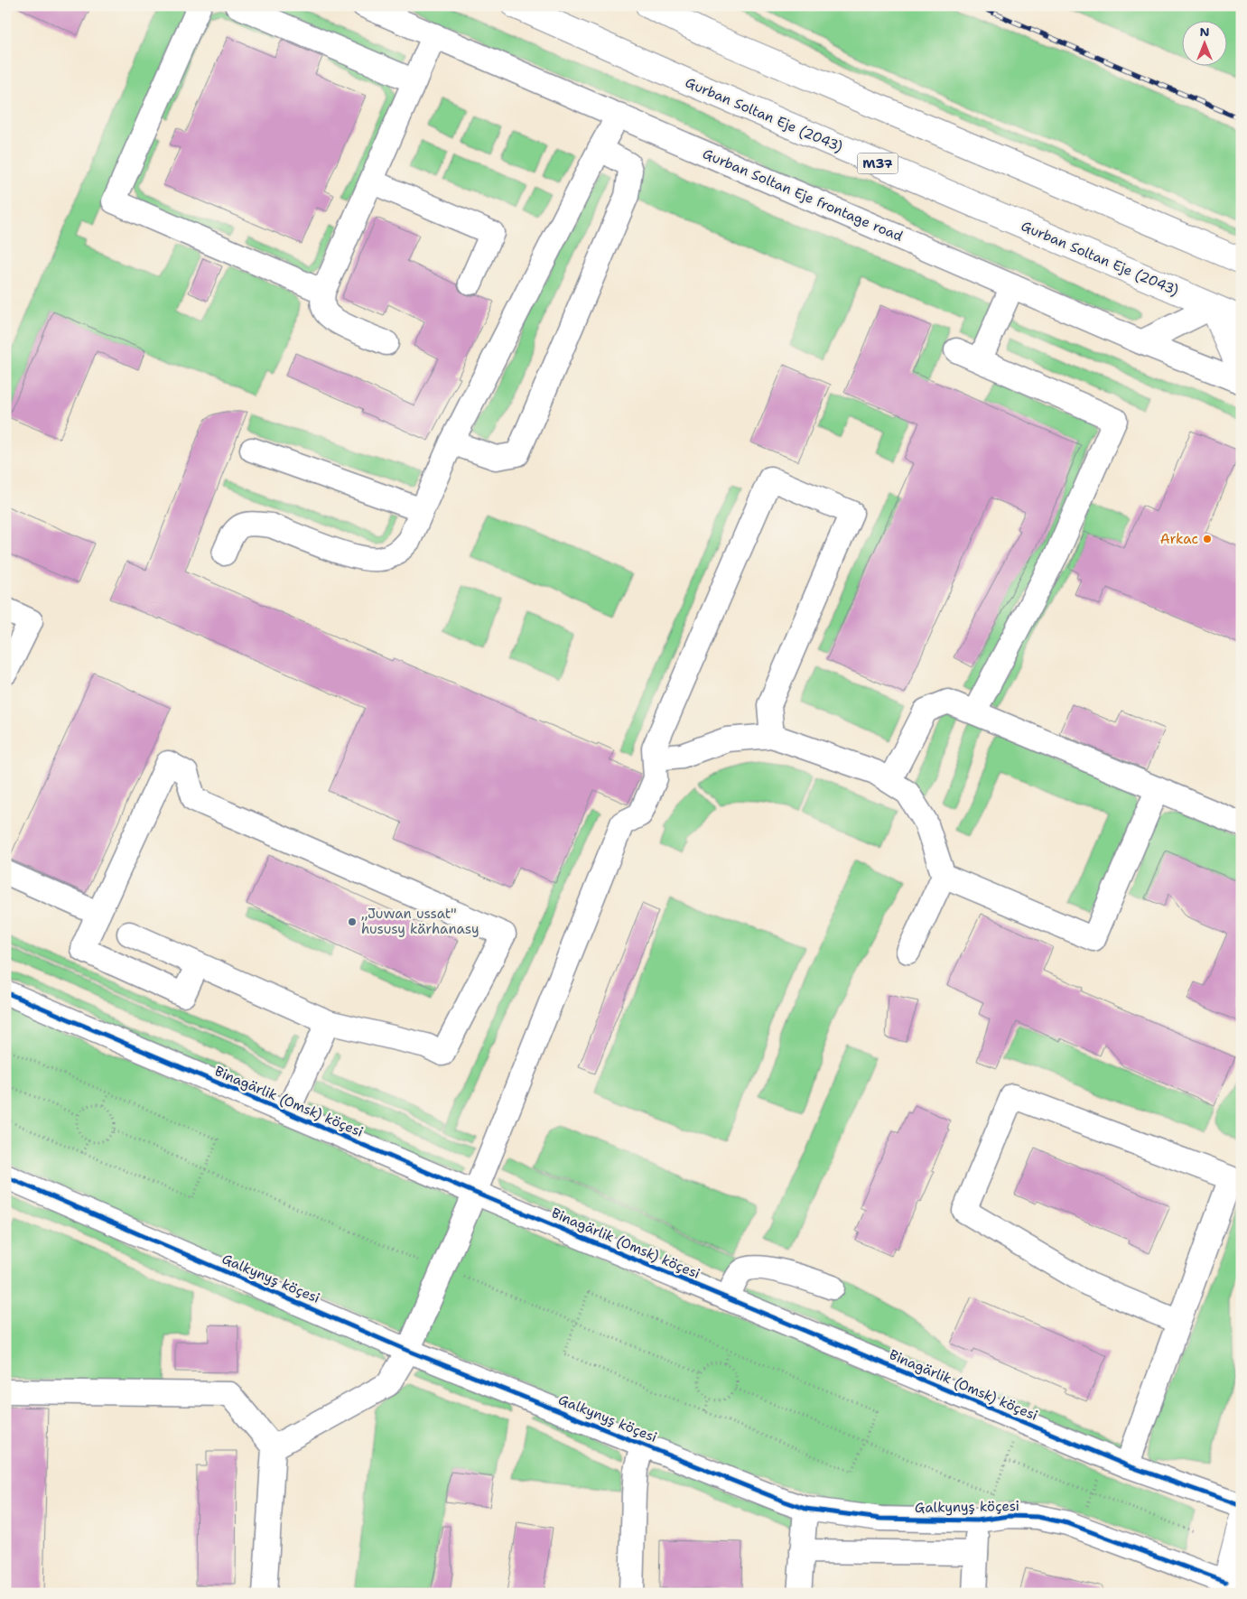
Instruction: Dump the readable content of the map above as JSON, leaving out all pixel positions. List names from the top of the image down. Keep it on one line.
{"streets":{"main road":["Gurban Soltan Eje (2043)","M37"],"street":["Gurban Soltan Eje frontage road","Binagärlik (Omsk) köçesi","Galkynyş köçesi"]},"places":["Arkac",",,Juwan ussat\" hususy kärhanasy"],"north":"top"}
